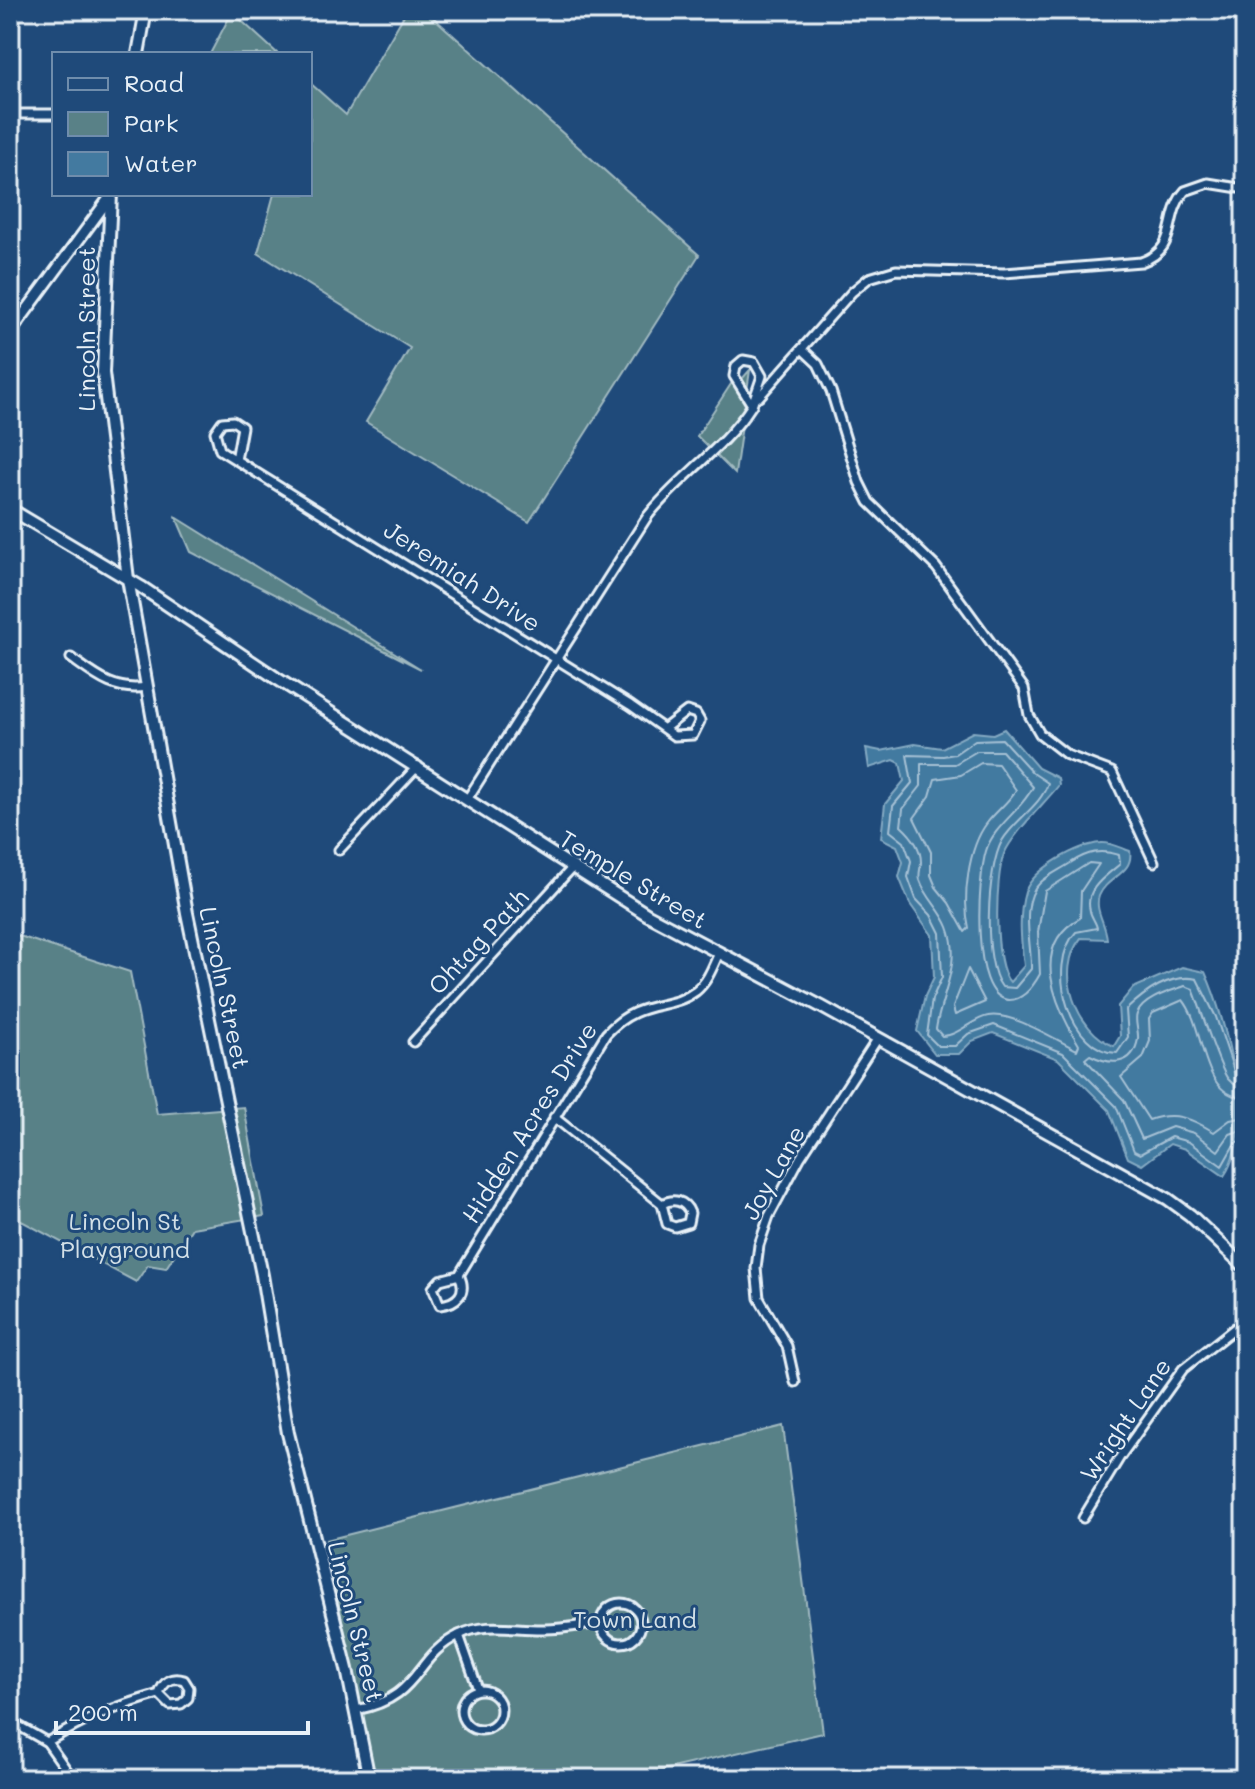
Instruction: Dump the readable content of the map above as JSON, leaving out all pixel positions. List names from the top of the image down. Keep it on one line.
{"streets":{"main road":["Lincoln Street","Temple Street"],"street":["Jeremiah Drive","Ohtag Path","Hidden Acres Drive","Joy Lane","Wright Lane"]},"crossings":[["Lincoln Street","Temple Street"],["Temple Street","Ohtag Path"],["Temple Street","Hidden Acres Drive"],["Temple Street","Joy Lane"]],"parks":["Lincoln St Playground","Town Land"],"legend":["Road","Park","Water"],"scale_bar":"200 m"}
